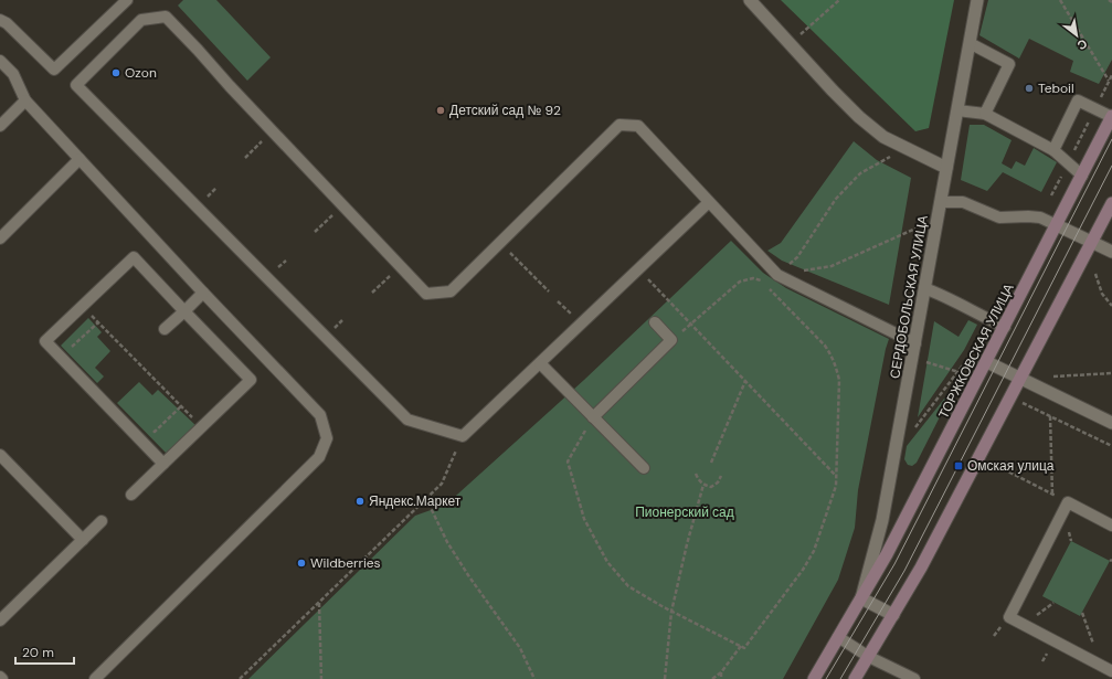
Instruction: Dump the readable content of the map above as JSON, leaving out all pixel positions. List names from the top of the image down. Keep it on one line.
{"streets":{"main road":["СЕРДОБОЛЬСКАЯ УЛИЦА","ТОРЖКОВСКАЯ УЛИЦА"]},"crossings":[["СЕРДОБОЛЬСКАЯ УЛИЦА","ТОРЖКОВСКАЯ УЛИЦА"]],"parks":["Пионерский сад"],"places":{"other":["Ozon","Teboil","Детский сад № 92","Яндекс.Маркет","Wildberries"],"transit":["Омская улица"]},"scale_bar":"20 m","north":"bottom right"}
